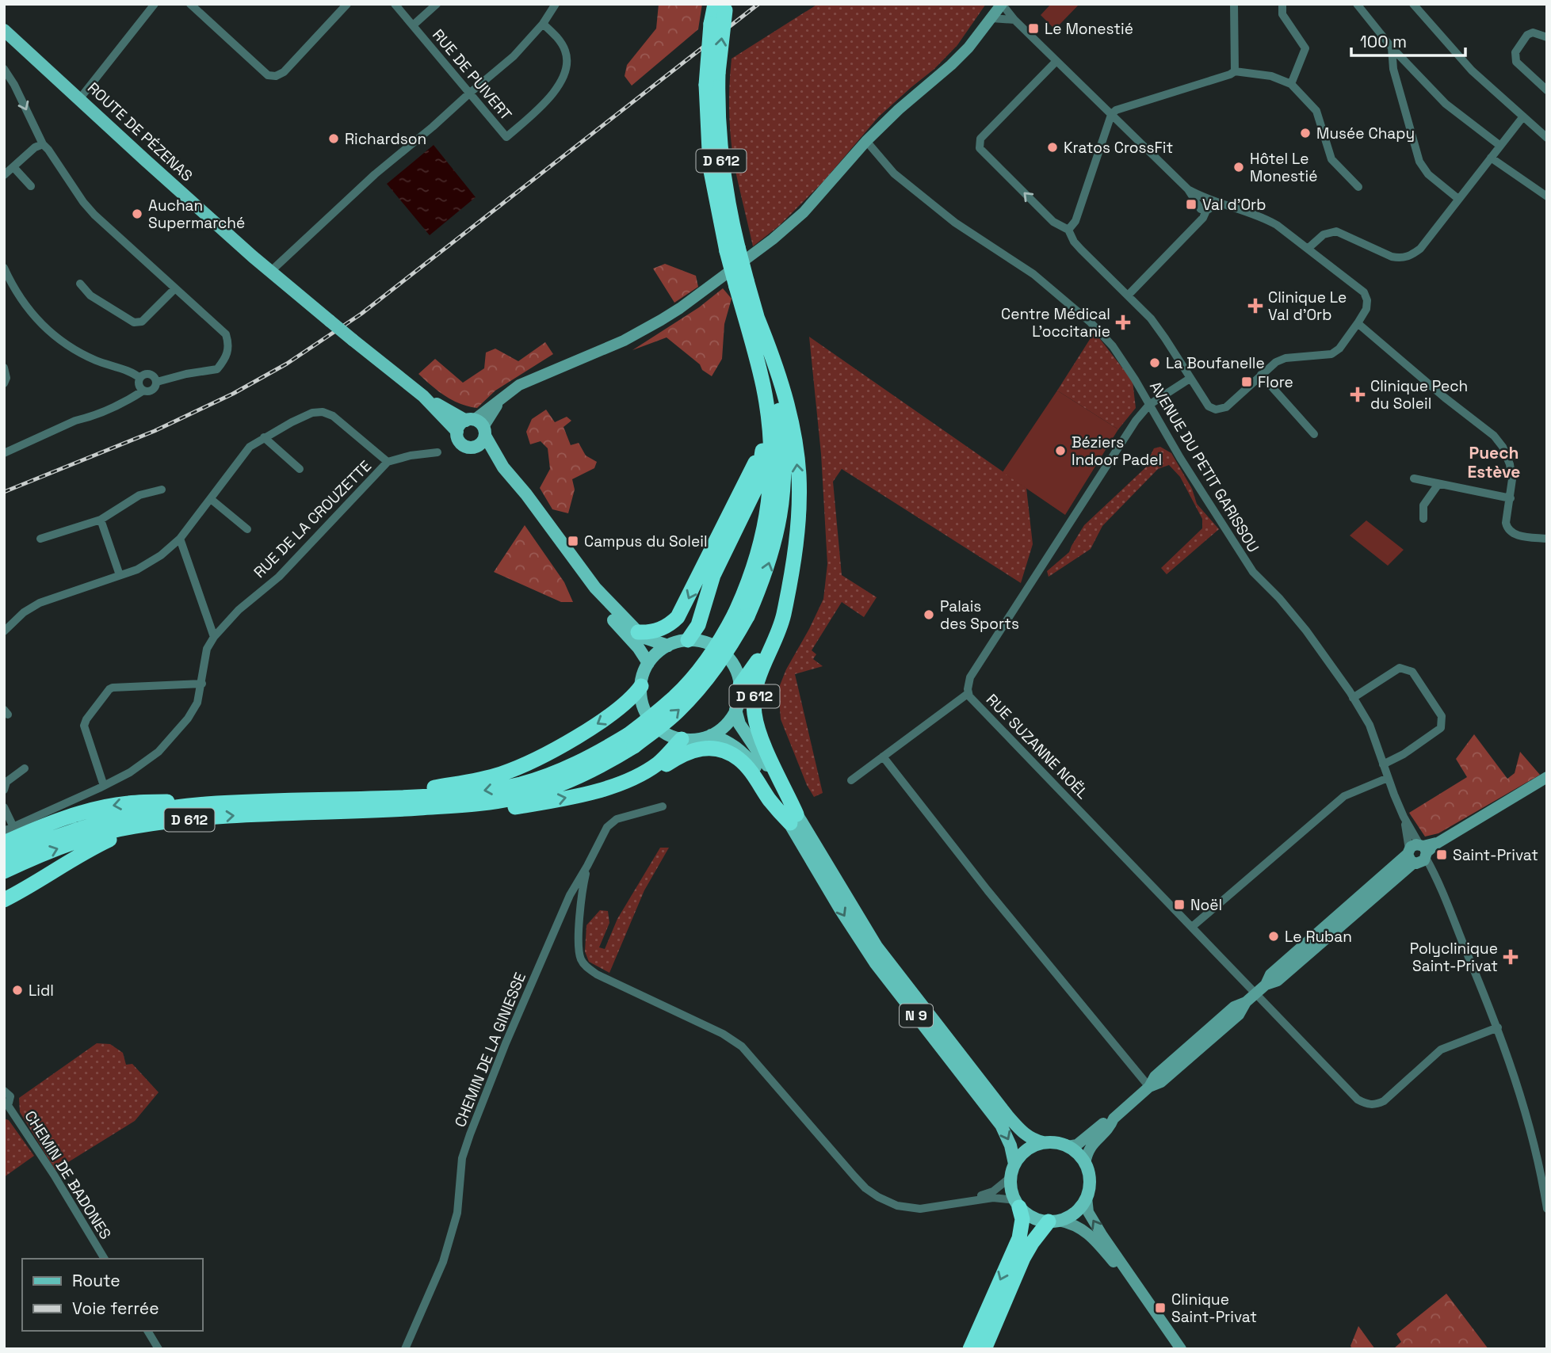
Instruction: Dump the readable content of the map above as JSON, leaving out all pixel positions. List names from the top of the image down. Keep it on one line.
{"streets":{"highway":["D 612"],"main road":["ROUTE DE PÉZENAS","N 9"],"street":["RUE DE PUIVERT","AVENUE DU PETIT GARISSOU","RUE DE LA CROUZETTE","RUE SUZANNE NOËL","CHEMIN DE LA GINIESSE","CHEMIN DE BADONES"]},"crossings":[["D 612","N 9"],["AVENUE DU PETIT GARISSOU","RUE SUZANNE NOËL"]],"districts":["Puech Estève"],"places":{"transit":["Le Monestié","Val d'Orb","Flore","Campus du Soleil","Saint-Privat","Noël","Clinique Saint-Privat"],"other":["Musée Chapy","Richardson","Kratos CrossFit","Hôtel Le Monestié","Auchan Supermarché","La Boufanelle","Béziers Indoor Padel","Palais des Sports","Le Ruban","Lidl"],"health":["Clinique Le Val d'Orb","Centre Médical L'occitanie","Clinique Pech du Soleil","Polyclinique Saint-Privat"]},"legend":["Route","Voie ferrée"],"scale_bar":"100 m"}
